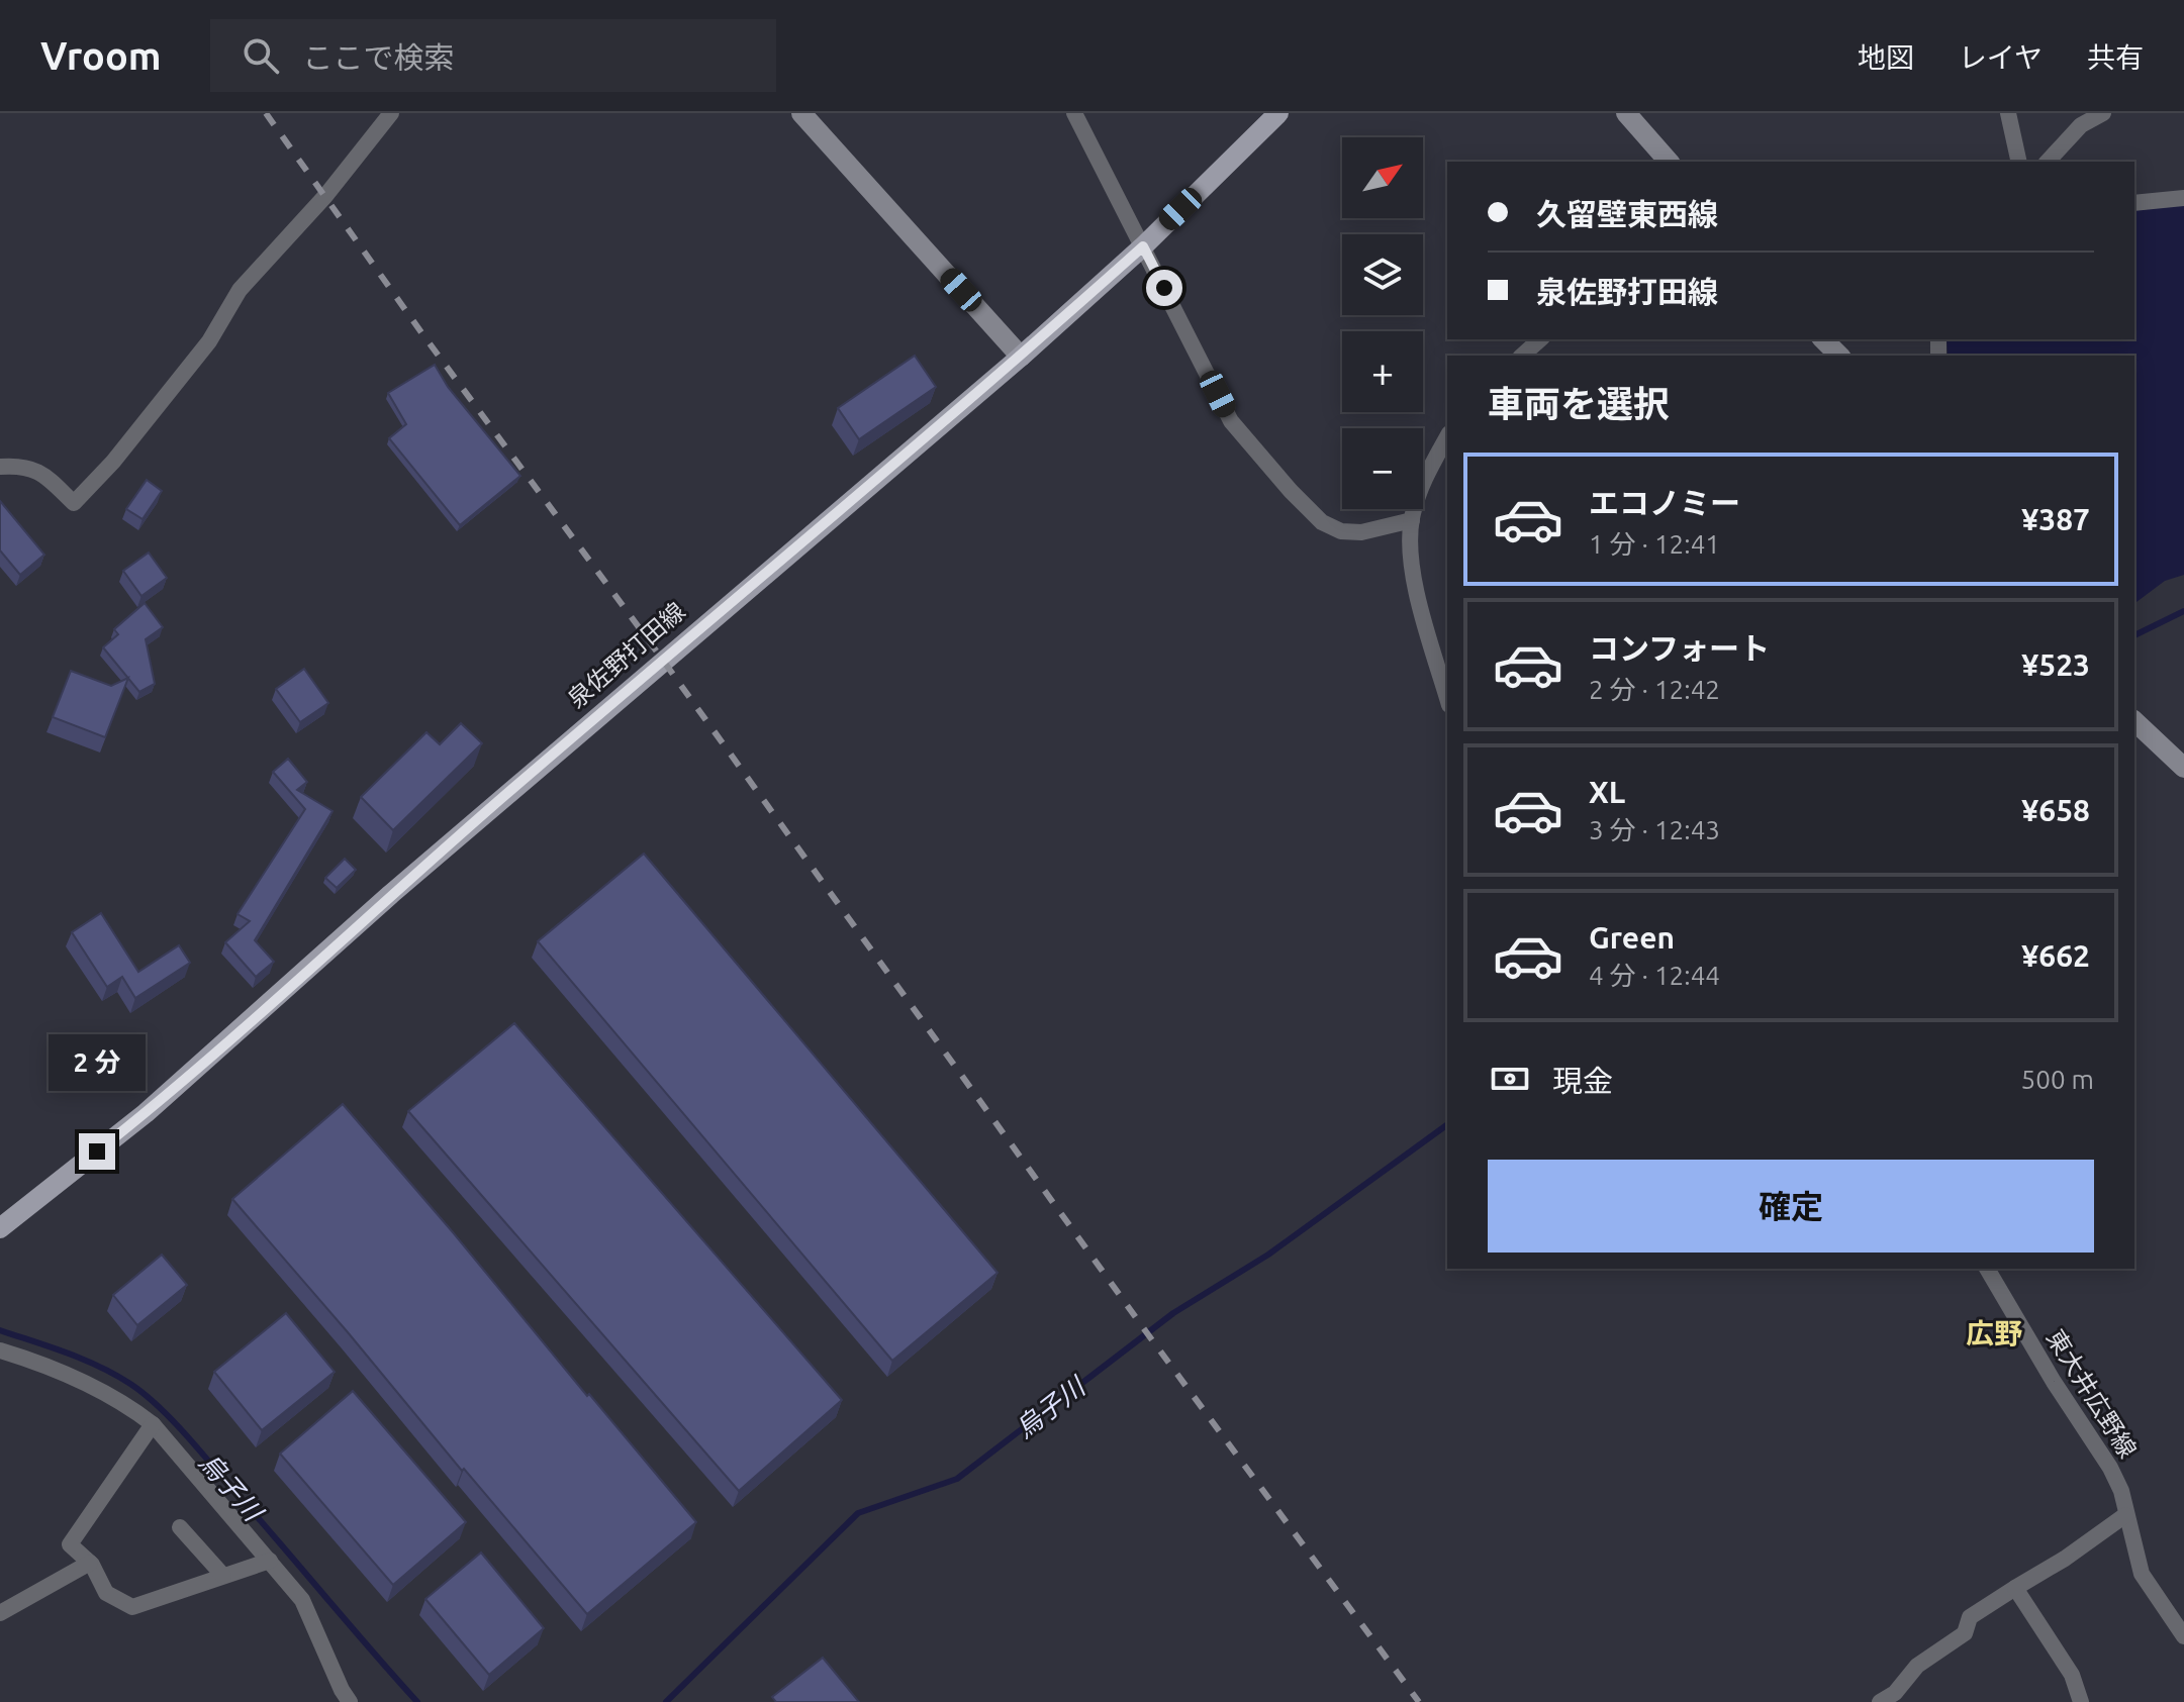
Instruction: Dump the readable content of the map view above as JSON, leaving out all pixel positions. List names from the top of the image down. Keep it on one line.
{"streets":{"main road":["泉佐野打田線"],"street":["東大井広野線"]},"districts":["広野"],"water":["烏子川"],"north":"top right","page":{"header":"Vroom","search":"ここで検索","nav":["地図","レイヤ","共有"],"map_buttons":["+","−"],"banner":["久留壁東西線","泉佐野打田線"],"heading":"車両を選択","list":[{"name":"エコノミー","note":"1 分 · 12:41","value":"¥387"},{"name":"コンフォート","note":"2 分 · 12:42","value":"¥523"},{"name":"XL","note":"3 分 · 12:43","value":"¥658"},{"name":"Green","note":"4 分 · 12:44","value":"¥662"}],"bubble":"2 分","pay":["現金","500 m"],"buttons":"確定"}}
